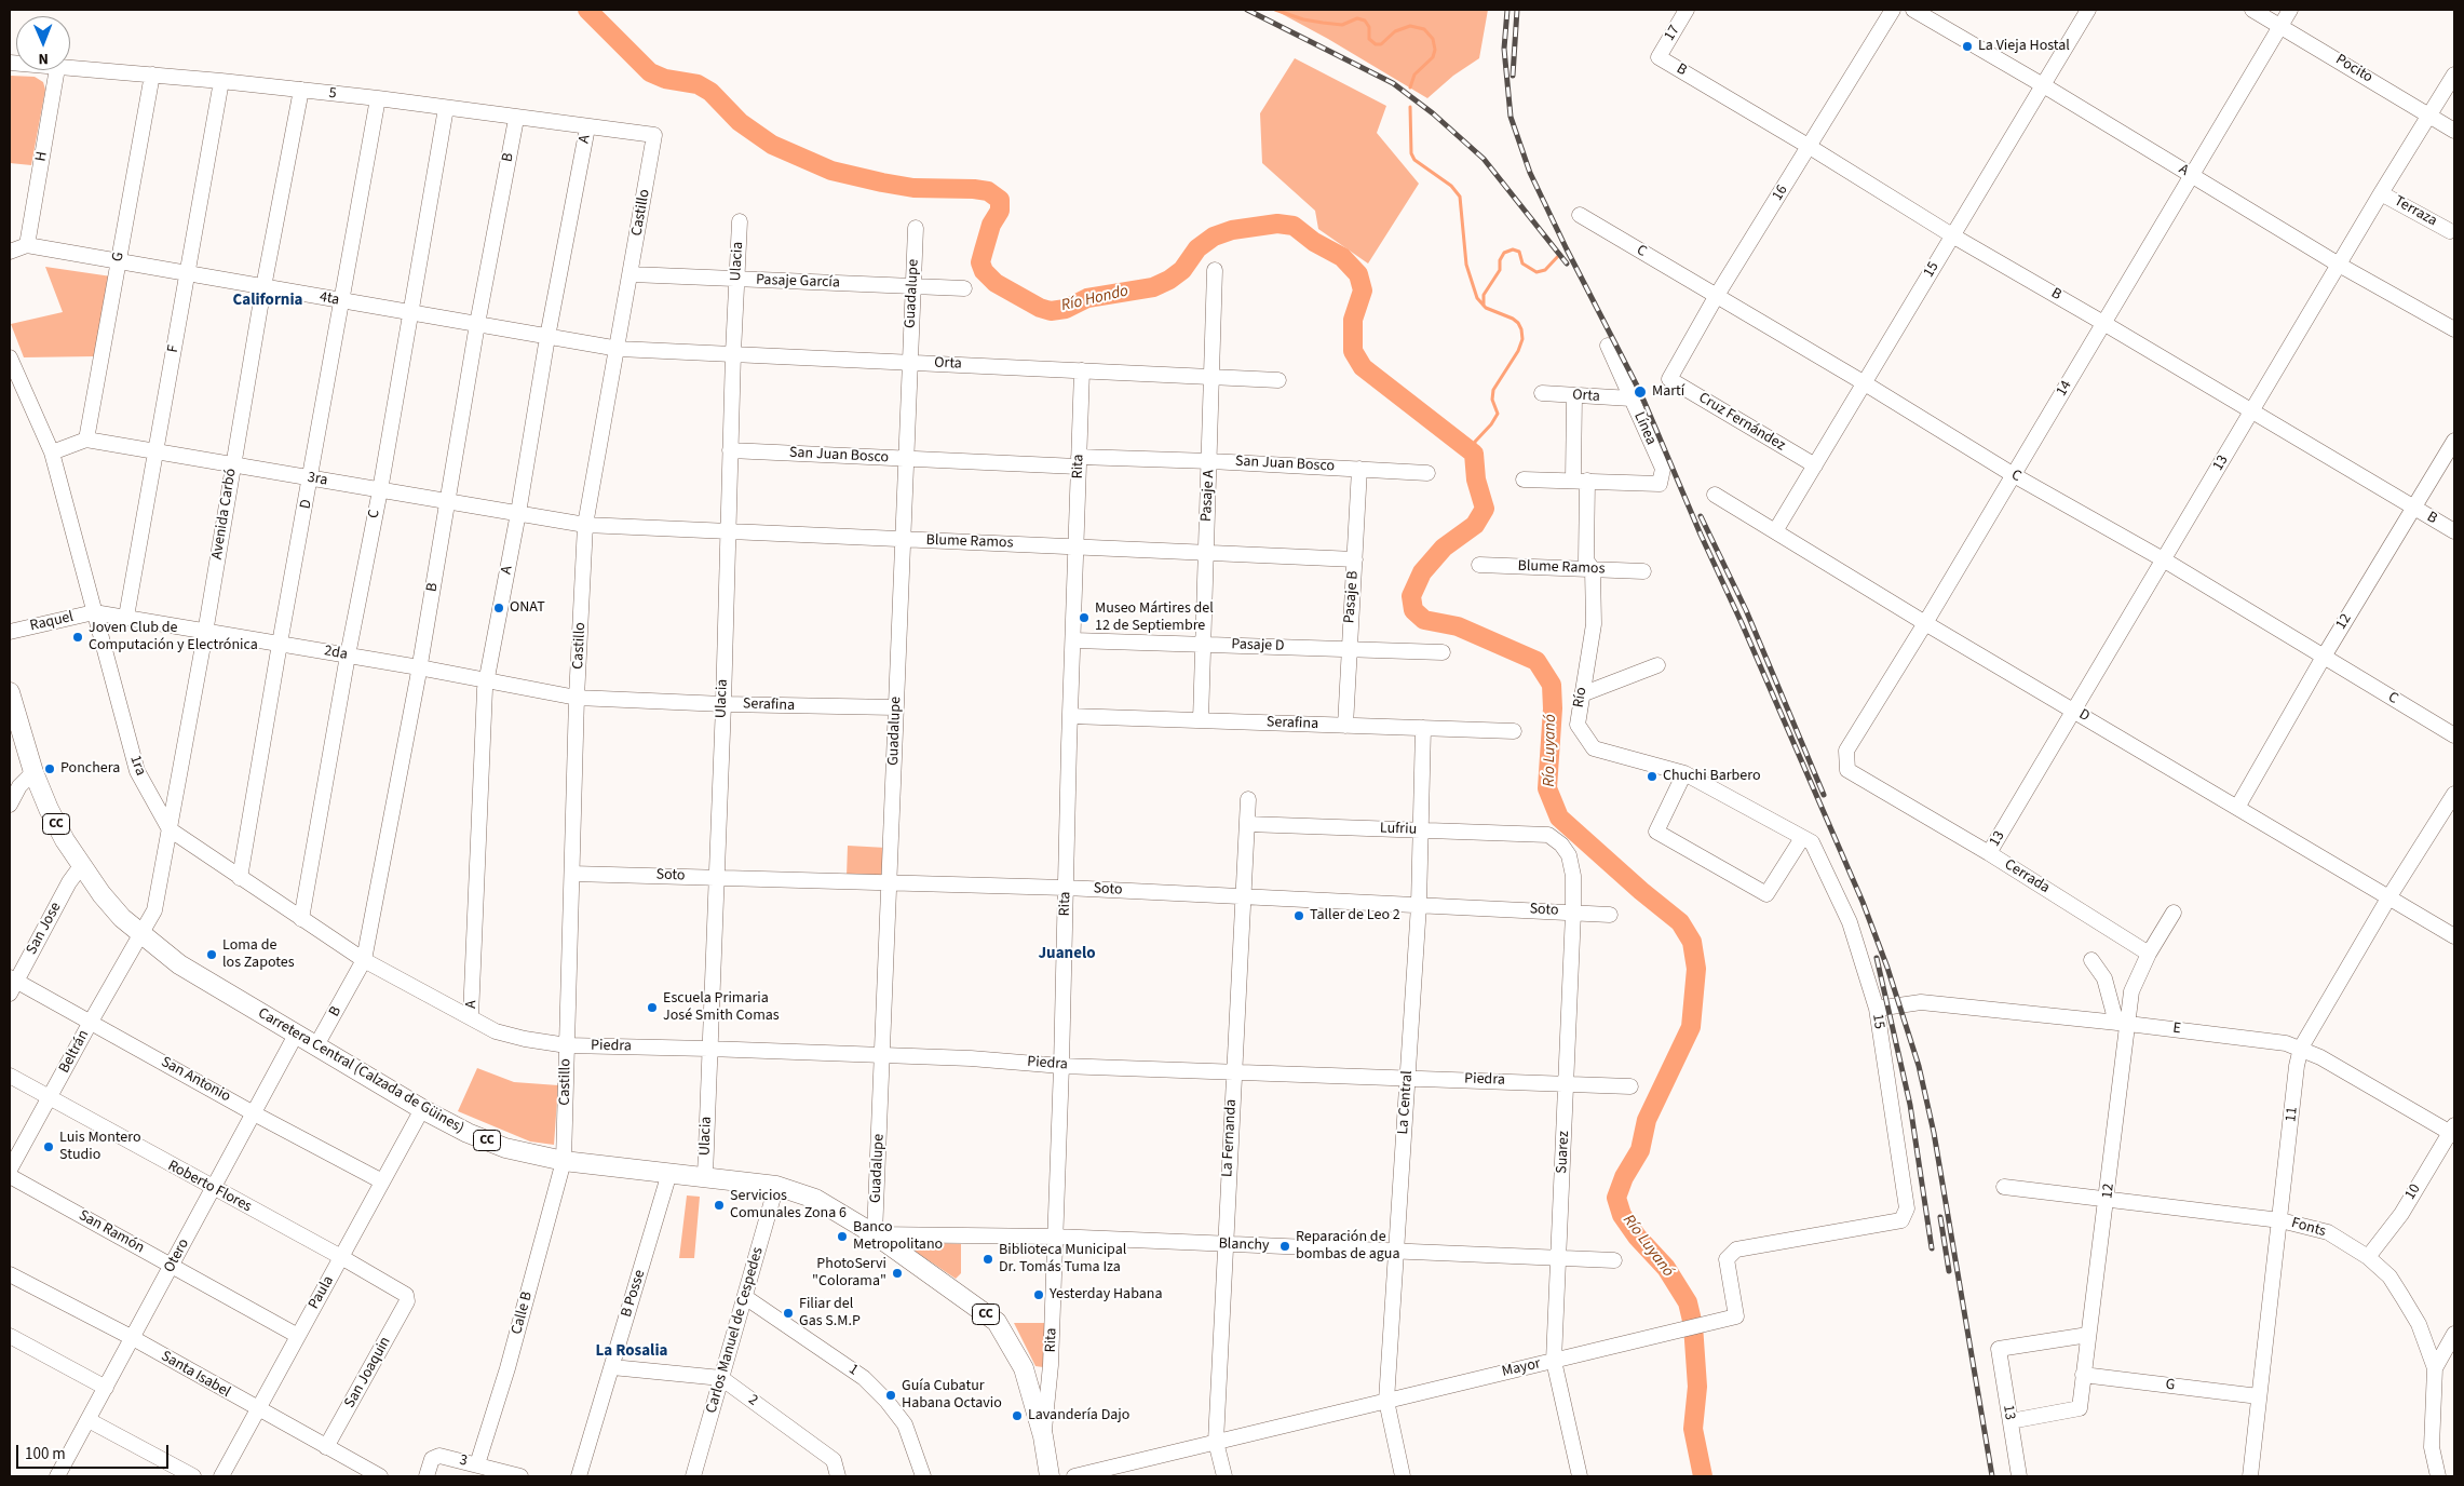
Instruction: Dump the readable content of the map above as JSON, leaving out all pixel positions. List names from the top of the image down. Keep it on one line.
{"streets":{"main road":["CC","Carretera Central (Calzada de Güines)"],"street":["17","Pocito","B","5","A","H","16","Terraza","Castillo","C","G","Ulacia","15","Pasaje García","Guadalupe","4ta","F","Orta","14","Cruz Fernández","Línea","San Juan Bosco","13","Rita","3ra","Pasaje A","D","Avenida Carbó","Blume Ramos","Pasaje B","Raquel","12","Pasaje D","2da","Río","Serafina","1ra","Lufriu","Soto","Cerrada","San Jose","E","Piedra","Beltrán","San Antonio","La Central","11","La Fernanda","Suarez","Roberto Flores","10","Fonts","San Ramón","Blanchy","Otero","Paula","B Posse","Calle B","Carlos Manuel de Cespedes","Mayor","1","San Joaquin","Santa Isabel","2","3"]},"crossings":[["17","B"],["Pocito","14"],["Pocito","13"],["B","5"],["B","16"],["B","15"],["B","4ta"],["B","14"],["B","13"],["B","3ra"],["B","12"],["B","2da"],["B","1ra"],["B","Carretera Central (Calzada de Güines)"],["5","A"],["5","Castillo"],["5","C"],["5","G"],["5","F"],["5","D"],["5","Avenida Carbó"],["A","15"],["A","4ta"],["A","14"],["A","13"],["A","3ra"],["A","2da"],["A","1ra"],["A","Piedra"],["H","4ta"],["16","C"],["16","Cruz Fernández"],["Terraza","13"],["Castillo","Pasaje García"],["Castillo","4ta"],["Castillo","Orta"],["Castillo","3ra"],["Castillo","Blume Ramos"],["Castillo","2da"],["Castillo","Serafina"],["Castillo","Soto"],["Castillo","Piedra"],["Castillo","Carretera Central (Calzada de Güines)"],["Castillo","Calle B"],["C","15"],["C","4ta"],["C","14"],["C","13"],["C","3ra"],["C","12"],["C","2da"],["C","1ra"],["G","4ta"],["G","3ra"],["G","12"],["G","11"],["Ulacia","Pasaje García"],["Ulacia","Orta"],["Ulacia","San Juan Bosco"],["Ulacia","Blume Ramos"],["Ulacia","Serafina"],["Ulacia","Soto"],["Ulacia","Piedra"],["Ulacia","Carretera Central (Calzada de Güines)"],["15","Cruz Fernández"],["15","D"],["15","Río"],["15","E"],["15","Mayor"],["Pasaje García","Guadalupe"],["Guadalupe","Orta"],["Guadalupe","San Juan Bosco"],["Guadalupe","Blume Ramos"],["Guadalupe","Serafina"],["Guadalupe","Soto"],["Guadalupe","Piedra"],["Guadalupe","Carretera Central (Calzada de Güines)"],["Guadalupe","Blanchy"],["4ta","F"],["4ta","Orta"],["4ta","D"],["4ta","Avenida Carbó"],["F","3ra"],["F","2da"],["Orta","Línea"],["Orta","Rita"],["Orta","Pasaje A"],["Orta","Río"],["14","D"],["14","Cerrada"],["Línea","Río"],["San Juan Bosco","Rita"],["San Juan Bosco","Pasaje A"],["San Juan Bosco","Pasaje B"],["13","D"],["13","12"],["13","Cerrada"],["Rita","Blume Ramos"],["Rita","Pasaje D"],["Rita","Serafina"],["Rita","Soto"],["Rita","Piedra"],["Rita","Carretera Central (Calzada de Güines)"],["Rita","Blanchy"],["3ra","D"],["3ra","Avenida Carbó"],["3ra","Blume Ramos"],["Pasaje A","Blume Ramos"],["Pasaje A","Pasaje D"],["Pasaje A","Serafina"],["D","12"],["D","2da"],["D","1ra"],["D","11"],["Avenida Carbó","2da"],["Avenida Carbó","1ra"],["Avenida Carbó","Beltrán"],["Avenida Carbó","Carretera Central (Calzada de Güines)"],["Blume Ramos","Pasaje B"],["Blume Ramos","Río"],["Pasaje B","Pasaje D"],["Pasaje B","Serafina"],["Raquel","2da"],["Raquel","1ra"],["12","Cerrada"],["12","E"],["12","Fonts"],["2da","Serafina"],["2da","1ra"],["Serafina","La Central"],["1ra","Piedra"],["Lufriu","La Central"],["Lufriu","La Fernanda"],["Lufriu","Suarez"],["Soto","La Central"],["Soto","La Fernanda"],["Soto","Suarez"],["San Jose","Carretera Central (Calzada de Güines)"],["San Jose","San Antonio"],["E","11"],["E","10"],["Piedra","La Central"],["Piedra","La Fernanda"],["Piedra","Suarez"],["Beltrán","Carretera Central (Calzada de Güines)"],["Beltrán","San Antonio"],["Beltrán","Roberto Flores"],["Carretera Central (Calzada de Güines)","Blanchy"],["Carretera Central (Calzada de Güines)","Otero"],["Carretera Central (Calzada de Güines)","Paula"],["Carretera Central (Calzada de Güines)","B Posse"],["Carretera Central (Calzada de Güines)","Calle B"],["Carretera Central (Calzada de Güines)","Carlos Manuel de Cespedes"],["San Antonio","Otero"],["San Antonio","Paula"],["La Central","Blanchy"],["La Central","Mayor"],["11","Fonts"],["La Fernanda","Blanchy"],["La Fernanda","Mayor"],["Suarez","Blanchy"],["Suarez","Mayor"],["Roberto Flores","Otero"],["Roberto Flores","Paula"],["Roberto Flores","San Joaquin"],["10","Fonts"],["San Ramón","Otero"],["San Ramón","Paula"],["Otero","Santa Isabel"],["Paula","Santa Isabel"],["Calle B","3"],["Carlos Manuel de Cespedes","1"],["Carlos Manuel de Cespedes","2"],["San Joaquin","Santa Isabel"]],"districts":["California","Juanelo","La Rosalia"],"water":["Río Hondo","Río Luyanó"],"places":["La Vieja Hostal","Martí","ONAT","Museo Mártires del 12 de Septiembre","Joven Club de Computación y Electrónica","Ponchera","Chuchi Barbero","Taller de Leo 2","Loma de los Zapotes","Escuela Primaria José Smith Comas","Luis Montero Studio","Servicios Comunales Zona 6","Banco Metropolitano","Reparación de bombas de agua","Biblioteca Municipal Dr. Tomás Tuma Iza","PhotoServi \"Colorama\"","Yesterday Habana","Filiar del Gas S.M.P","Guía Cubatur Habana Octavio","Lavandería Dajo"],"scale_bar":"100 m","north":"bottom"}
